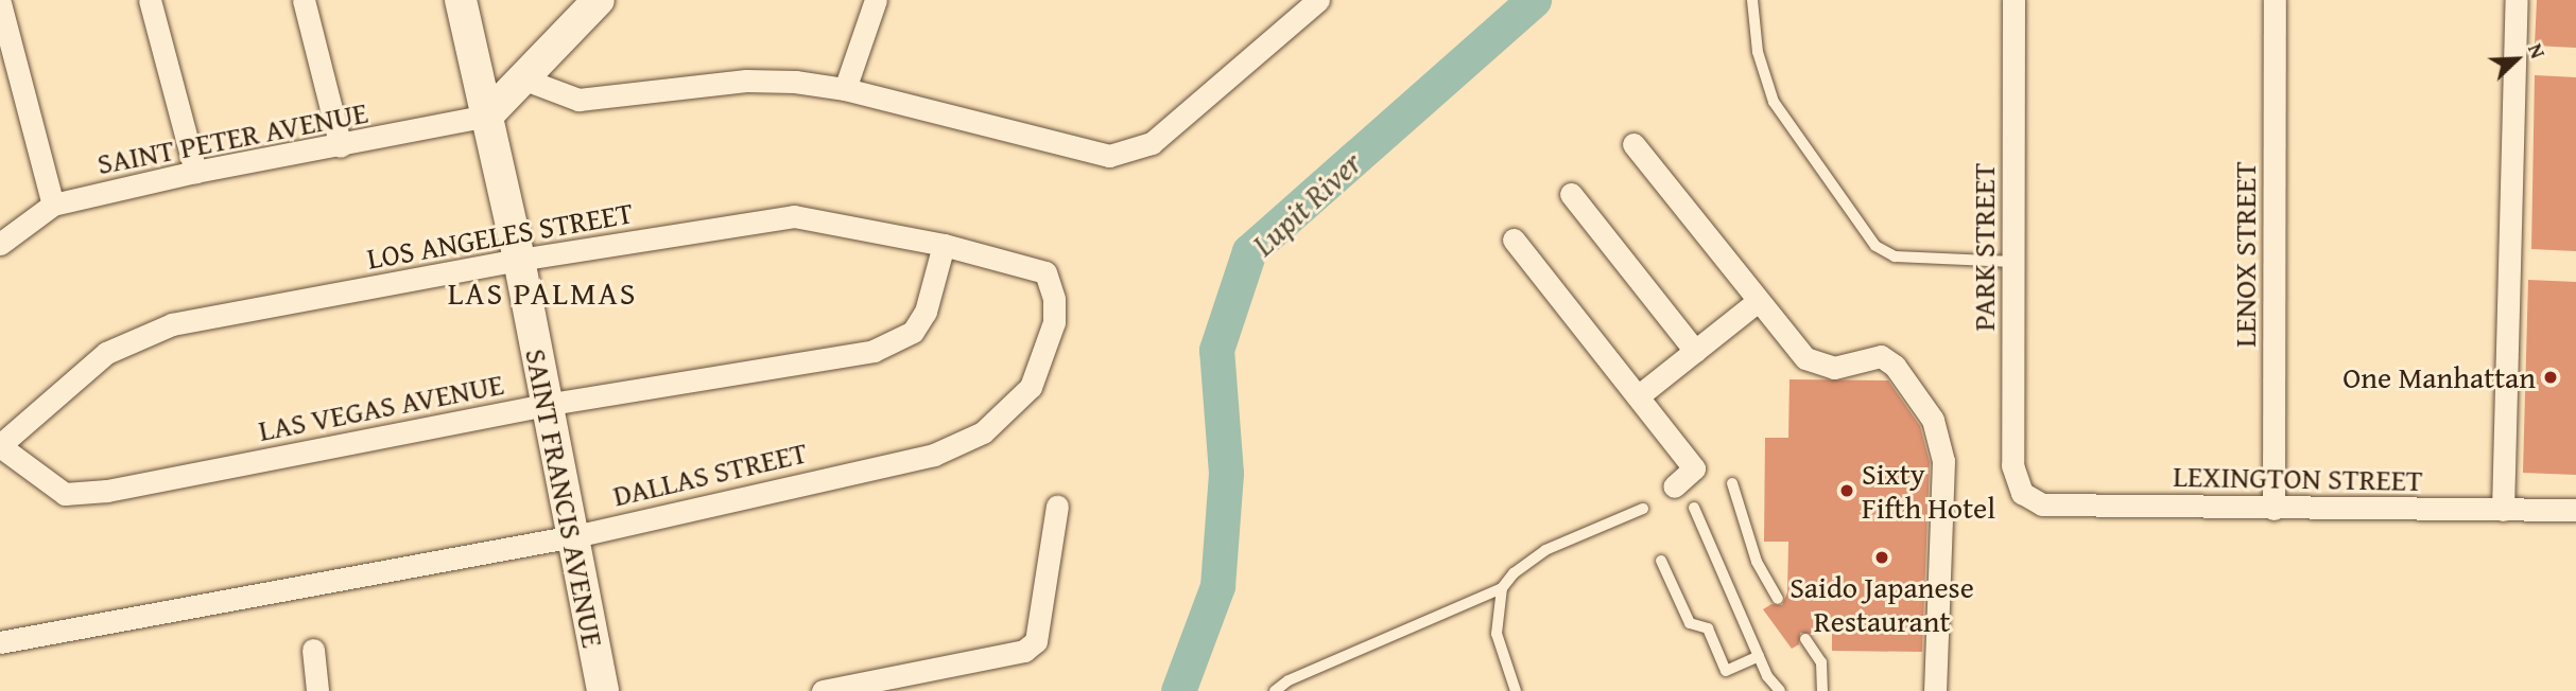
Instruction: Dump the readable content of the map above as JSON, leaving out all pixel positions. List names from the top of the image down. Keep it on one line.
{"streets":{"street":["SAINT PETER AVENUE","LOS ANGELES STREET","PARK STREET","LENOX STREET","LAS VEGAS AVENUE","DALLAS STREET","LEXINGTON STREET","SAINT FRANCIS AVENUE"]},"crossings":[["SAINT PETER AVENUE","SAINT FRANCIS AVENUE"],["LOS ANGELES STREET","LAS VEGAS AVENUE"],["LOS ANGELES STREET","DALLAS STREET"],["LOS ANGELES STREET","SAINT FRANCIS AVENUE"],["PARK STREET","LEXINGTON STREET"],["LENOX STREET","LEXINGTON STREET"],["LAS VEGAS AVENUE","SAINT FRANCIS AVENUE"],["DALLAS STREET","SAINT FRANCIS AVENUE"]],"districts":["LAS PALMAS"],"water":["Lupit River"],"places":["One Manhattan","Sixty Fifth Hotel","Saido Japanese Restaurant"],"north":"top right"}
